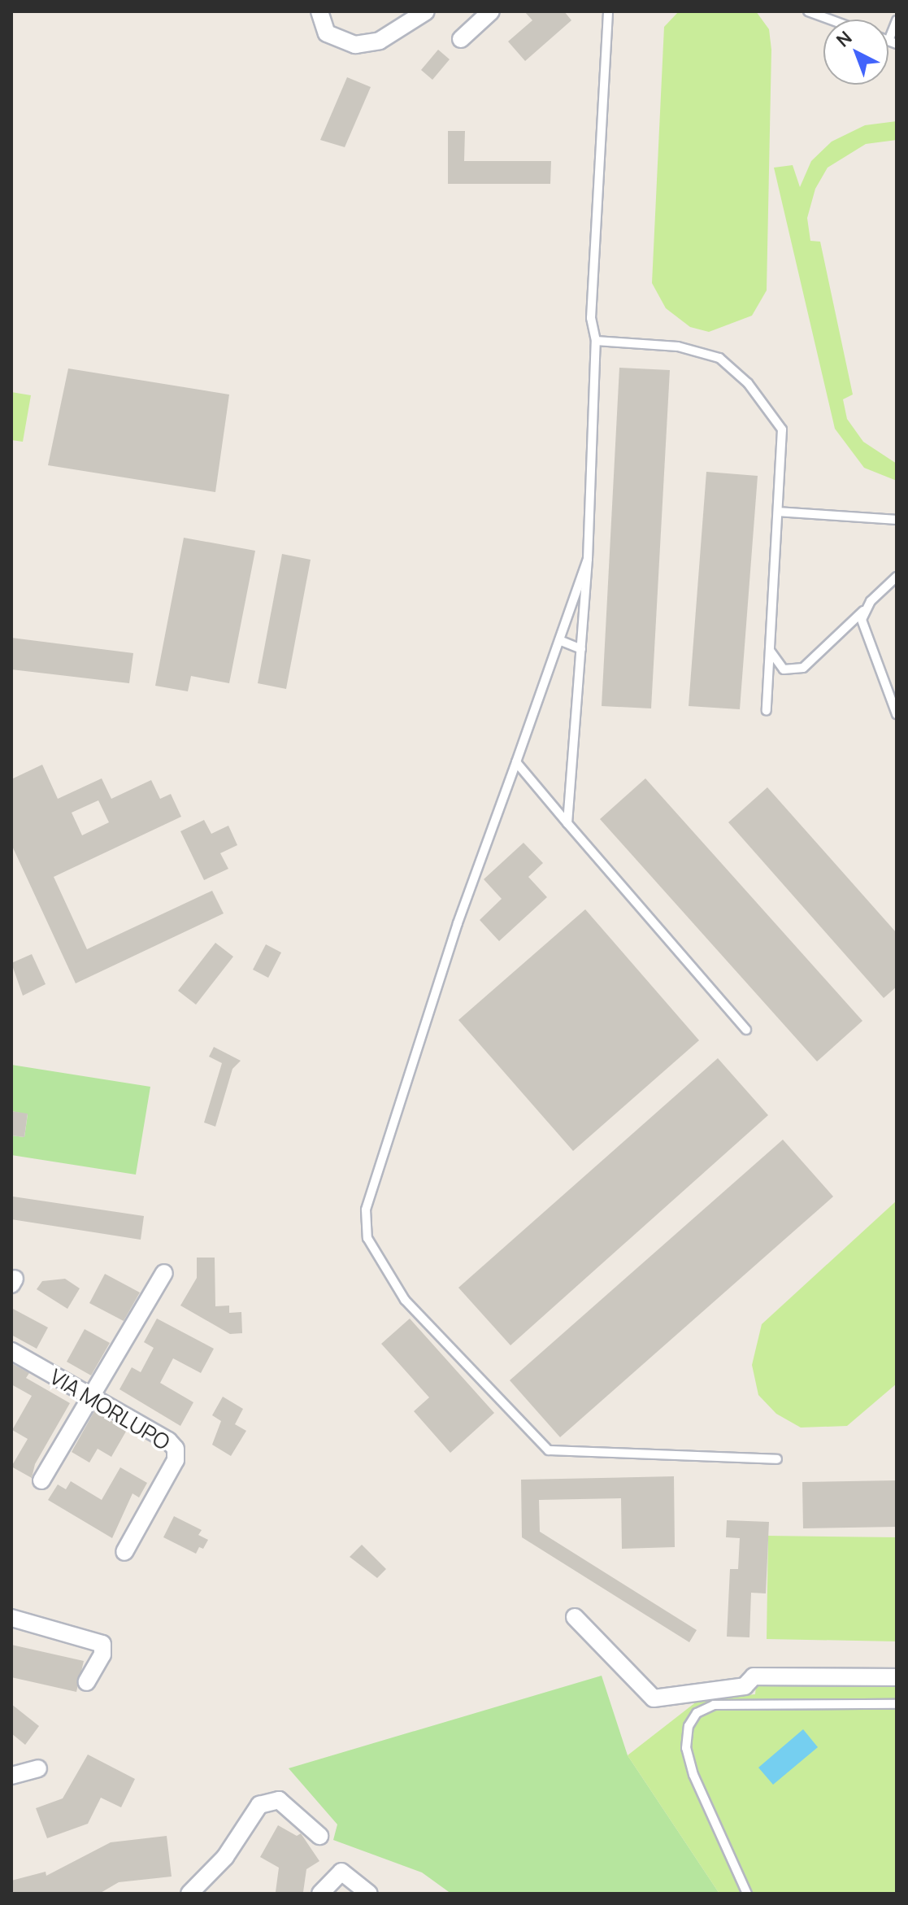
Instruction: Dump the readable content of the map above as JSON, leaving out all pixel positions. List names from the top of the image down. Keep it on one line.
{"streets":{"street":["VIA MORLUPO"]},"north":"top left"}
